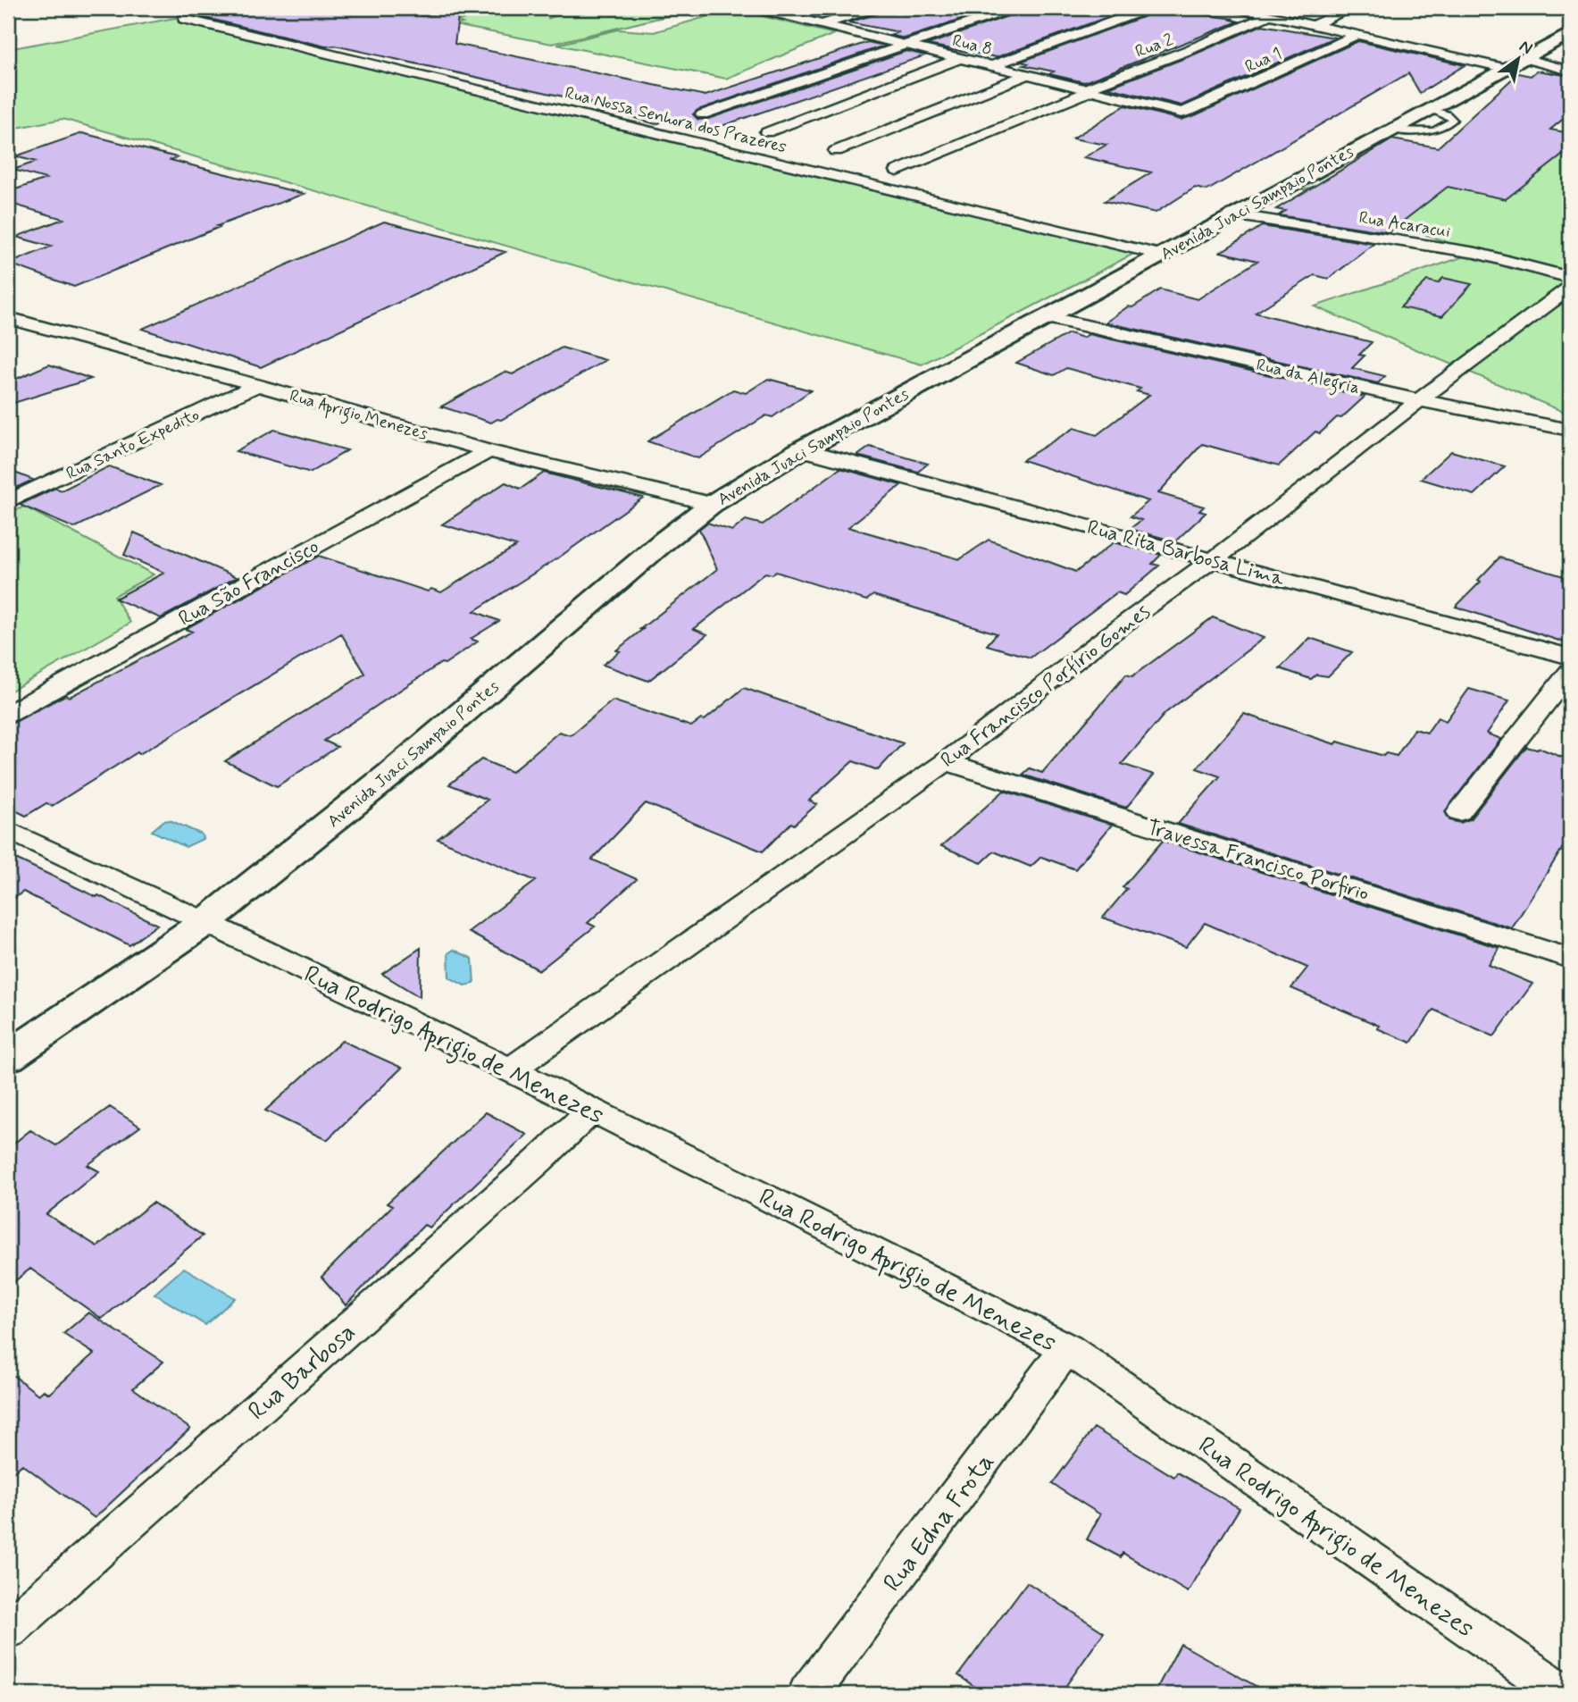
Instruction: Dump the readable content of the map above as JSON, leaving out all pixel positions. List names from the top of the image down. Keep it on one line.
{"streets":{"main road":["Avenida Juaci Sampaio Pontes"],"street":["Rua 8","Rua 2","Rua 1","Rua Nossa Senhora dos Prazeres","Rua Acaracui","Rua da Alegria","Rua Aprigio Menezes","Rua Santo Expedito","Rua Rita Barbosa Lima","Rua São Francisco","Rua Francisco Porfírio Gomes","Travessa Francisco Porfirio","Rua Rodrigo Aprigio de Menezes","Rua Barbosa","Rua Edna Frota"]},"crossings":[["Rua 8","Rua 2"],["Rua 8","Rua 1"],["Rua Nossa Senhora dos Prazeres","Avenida Juaci Sampaio Pontes"],["Avenida Juaci Sampaio Pontes","Rua Acaracui"],["Avenida Juaci Sampaio Pontes","Rua da Alegria"],["Avenida Juaci Sampaio Pontes","Rua Aprigio Menezes"],["Avenida Juaci Sampaio Pontes","Rua Rita Barbosa Lima"],["Avenida Juaci Sampaio Pontes","Rua Rodrigo Aprigio de Menezes"],["Rua da Alegria","Rua Francisco Porfírio Gomes"],["Rua Aprigio Menezes","Rua Santo Expedito"],["Rua Aprigio Menezes","Rua São Francisco"],["Rua Rita Barbosa Lima","Rua Francisco Porfírio Gomes"],["Rua Francisco Porfírio Gomes","Travessa Francisco Porfirio"],["Rua Francisco Porfírio Gomes","Rua Rodrigo Aprigio de Menezes"],["Rua Rodrigo Aprigio de Menezes","Rua Barbosa"],["Rua Rodrigo Aprigio de Menezes","Rua Edna Frota"]],"north":"top right"}
